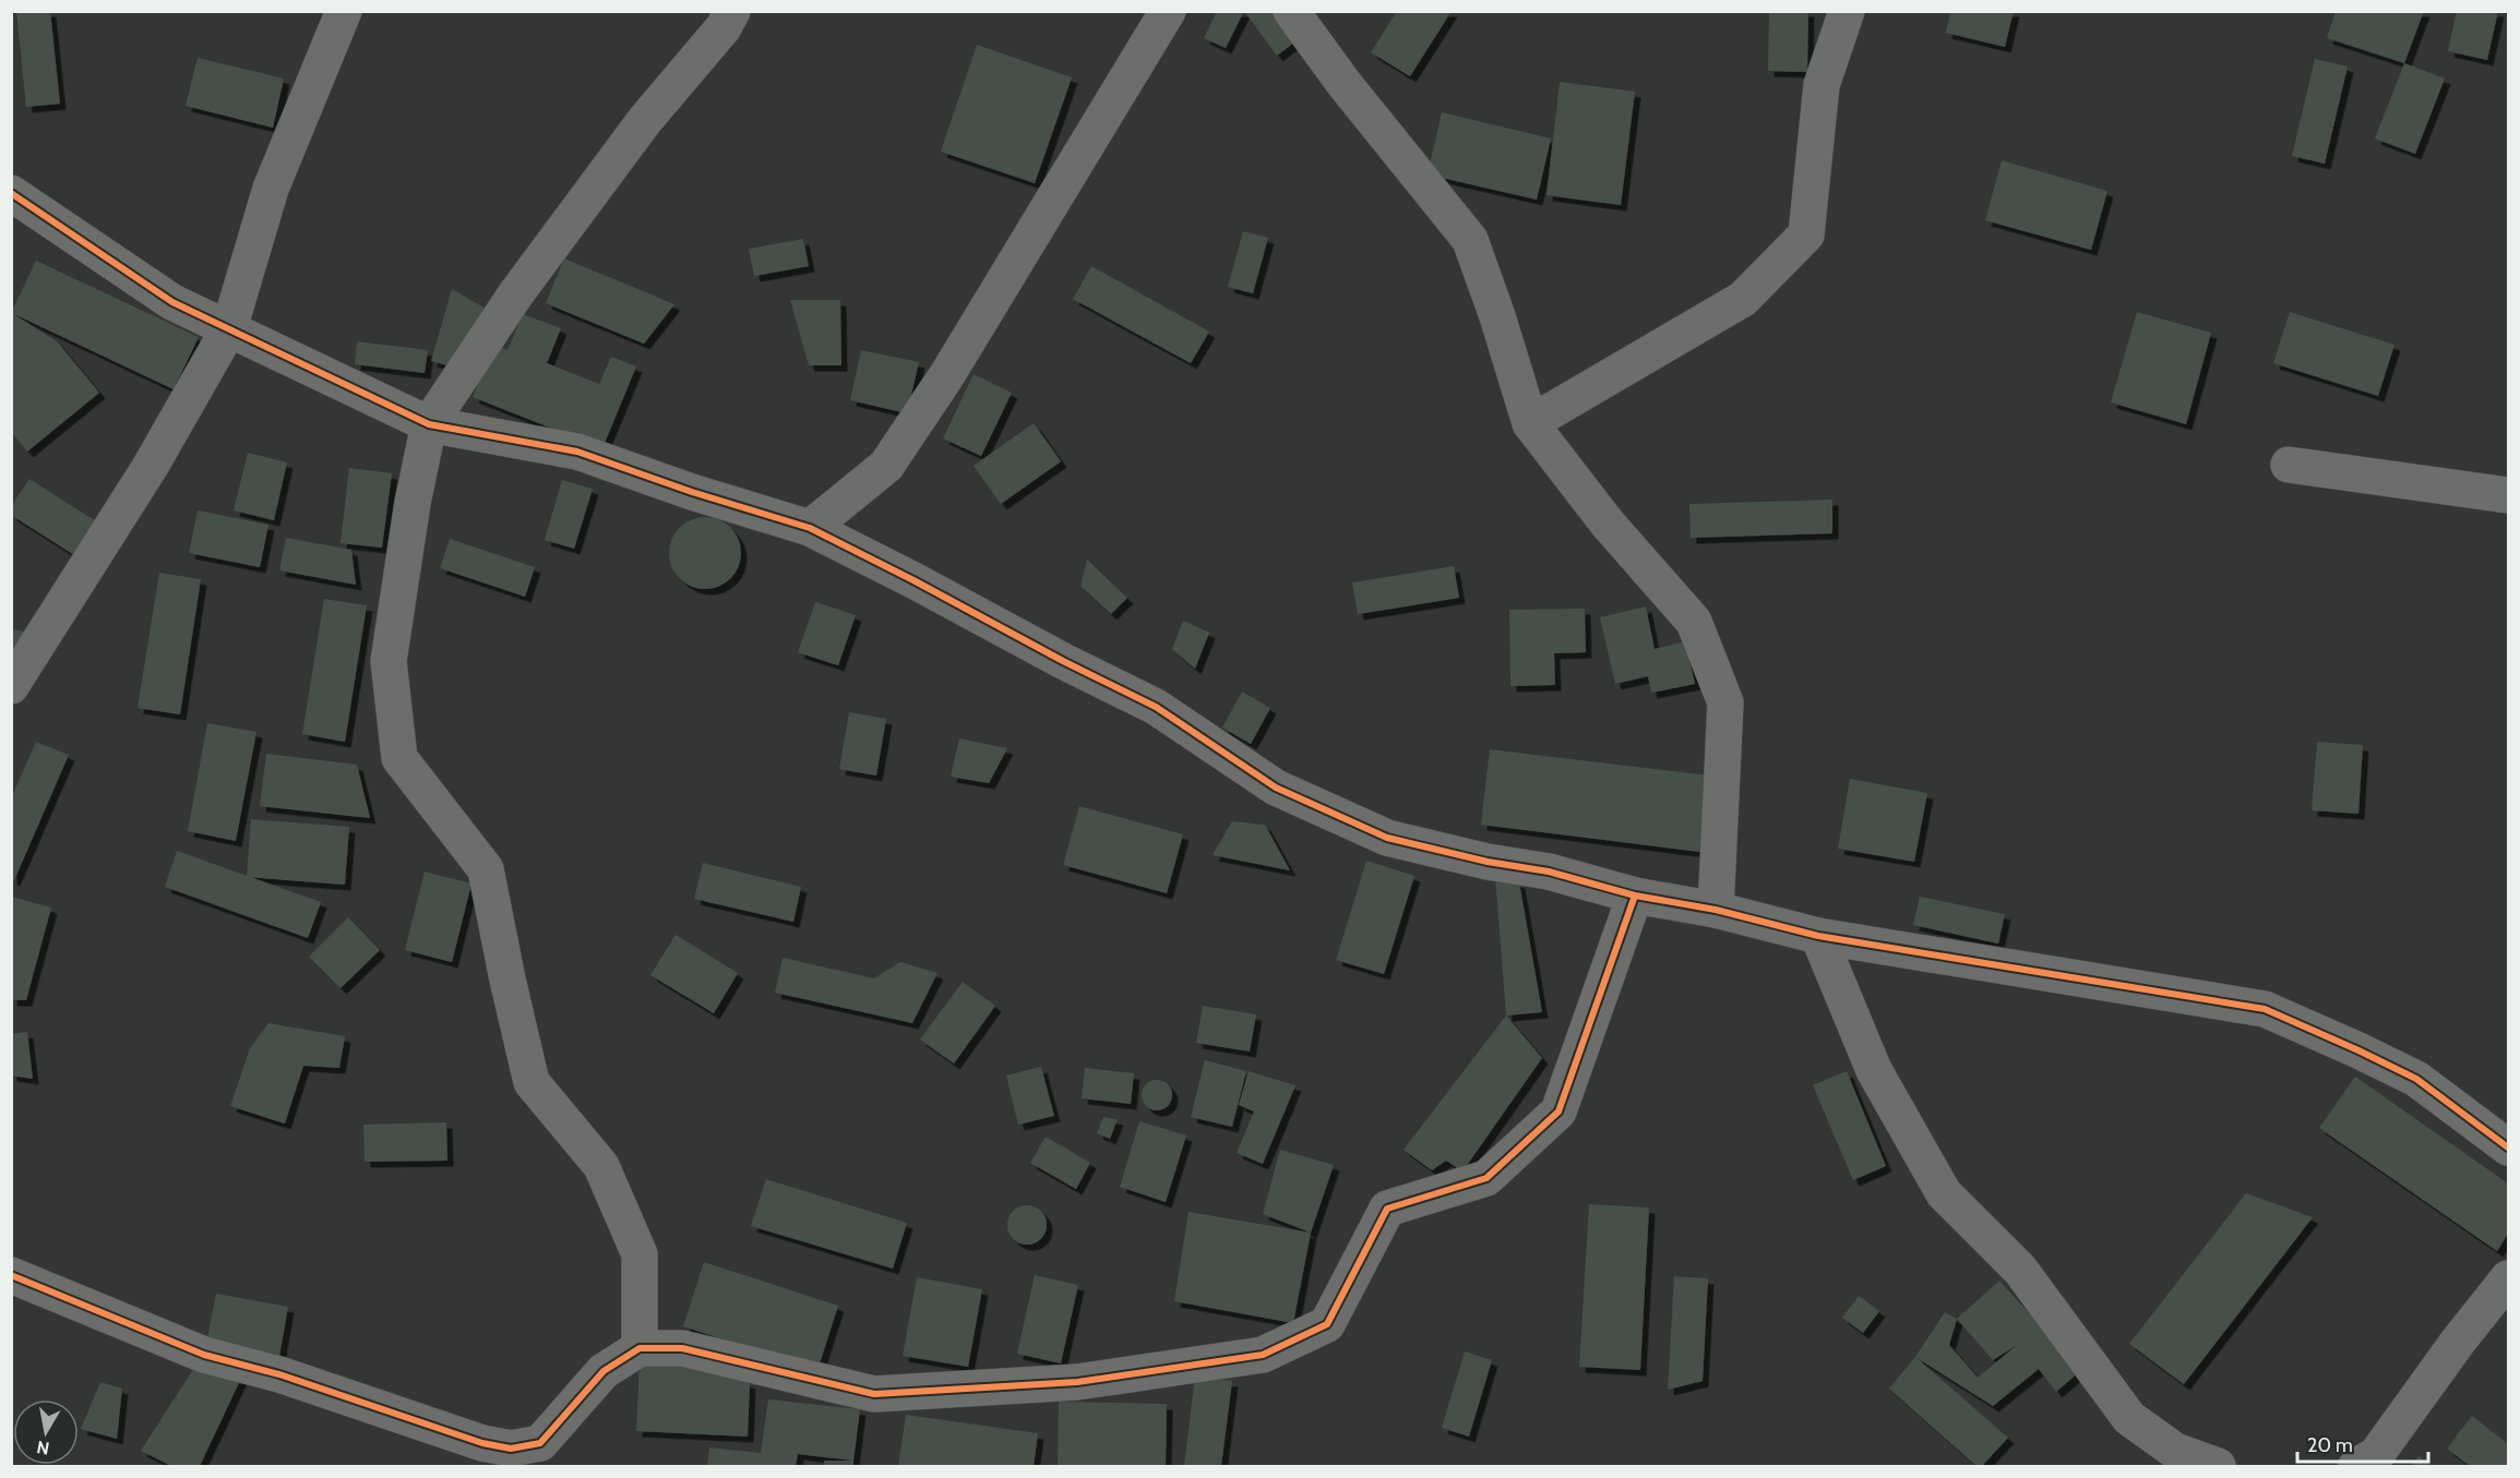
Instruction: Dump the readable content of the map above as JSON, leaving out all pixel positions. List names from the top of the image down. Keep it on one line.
{"scale_bar":"20 m","north":"bottom"}
